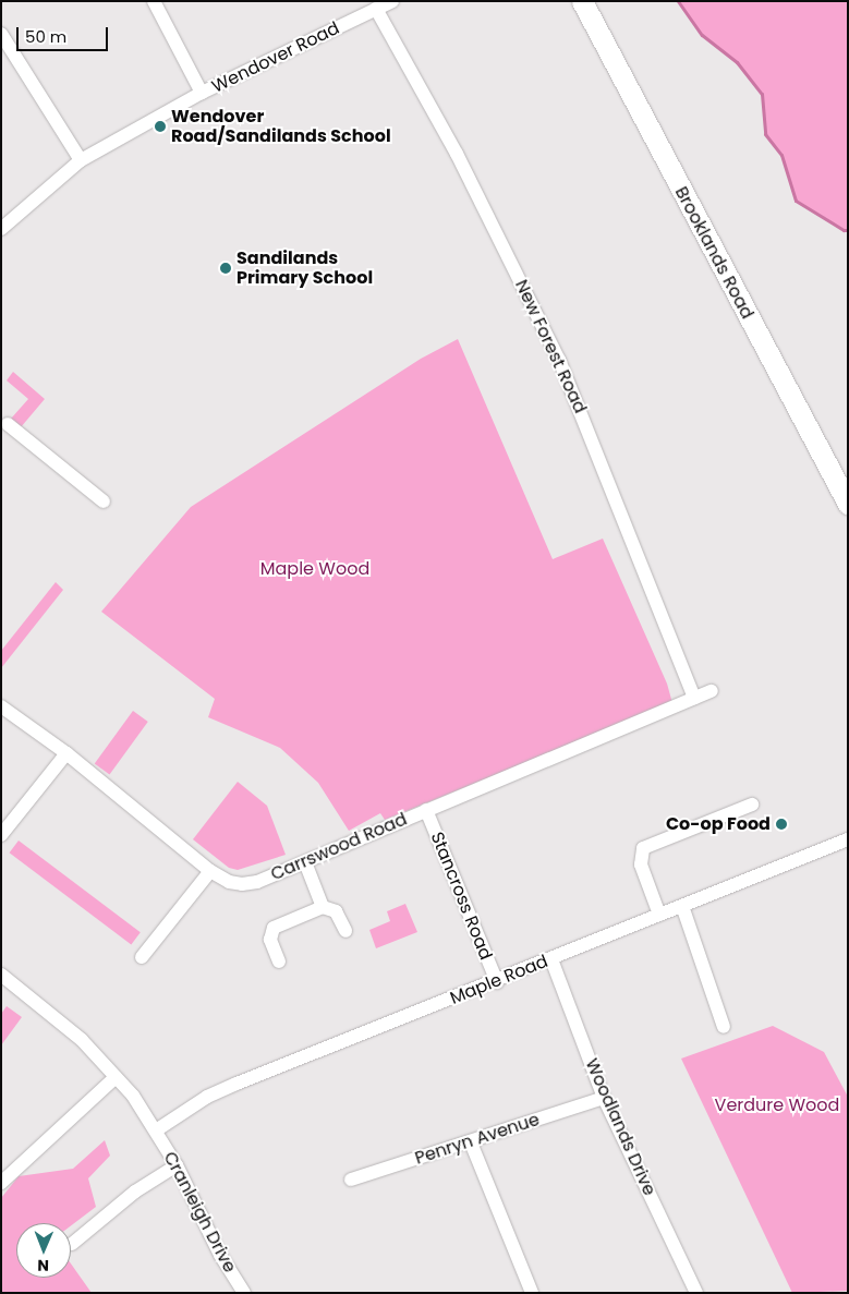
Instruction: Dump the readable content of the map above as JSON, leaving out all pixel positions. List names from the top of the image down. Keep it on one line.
{"streets":{"street":["Wendover Road","Brooklands Road","New Forest Road","Carrswood Road","Stancross Road","Maple Road","Woodlands Drive","Penryn Avenue","Cranleigh Drive"]},"crossings":[["Wendover Road","New Forest Road"],["New Forest Road","Carrswood Road"],["Carrswood Road","Stancross Road"],["Stancross Road","Maple Road"],["Maple Road","Woodlands Drive"],["Maple Road","Cranleigh Drive"],["Woodlands Drive","Penryn Avenue"]],"parks":["Maple Wood","Verdure Wood"],"places":["Wendover Road/Sandilands School","Sandilands Primary School","Co-op Food"],"scale_bar":"50 m","north":"bottom"}
